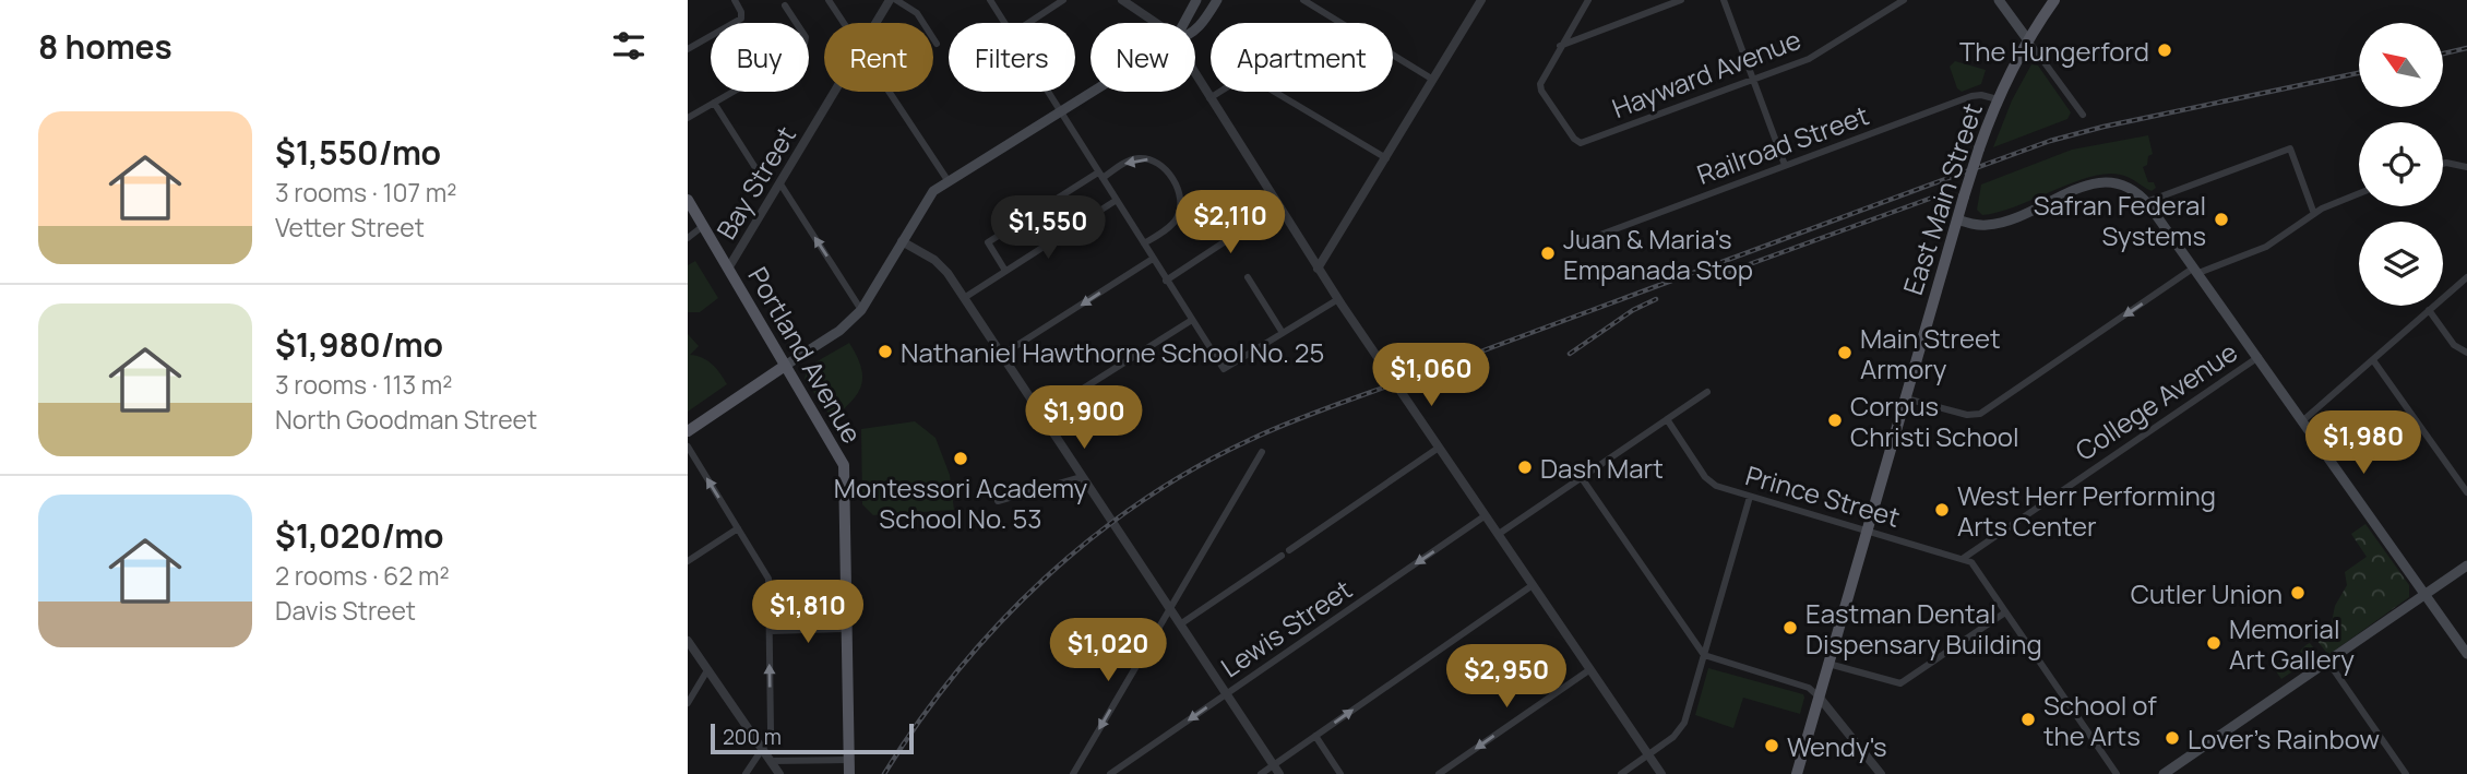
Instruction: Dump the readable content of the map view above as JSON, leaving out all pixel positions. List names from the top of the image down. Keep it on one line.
{"streets":{"main road":["East Main Street","Portland Avenue"],"street":["Hayward Avenue","Railroad Street","Bay Street","College Avenue","Prince Street","Lewis Street"]},"crossings":[["Railroad Street","East Main Street"],["Bay Street","Portland Avenue"],["East Main Street","Prince Street"],["College Avenue","Prince Street"]],"one_way":["Lewis Street"],"places":["The Hungerford","Safran Federal Systems","Juan & Maria's Empanada Stop","Nathaniel Hawthorne School No. 25","Main Street Armory","Corpus Christi School","Montessori Academy School No. 53","Dash Mart","West Herr Performing Arts Center","Cutler Union","Eastman Dental Dispensary Building","Memorial Art Gallery","School of the Arts","Lover's Rainbow","Wendy's"],"scale_bar":"200 m","north":"top left","page":{"heading":"8 homes","chip":["Buy","Rent","Filters","New","Apartment"],"list":[{"name":"$1,550/mo","note":"3 rooms · 107 m² · Vetter Street"},{"name":"$1,980/mo","note":"3 rooms · 113 m² · North Goodman Street"},{"name":"$1,020/mo","note":"2 rooms · 62 m² · Davis Street"}],"price":["$2,110","$1,550","$1,060","$1,900","$1,980","$1,810","$1,020","$2,950"],"scale":"200 m"}}
